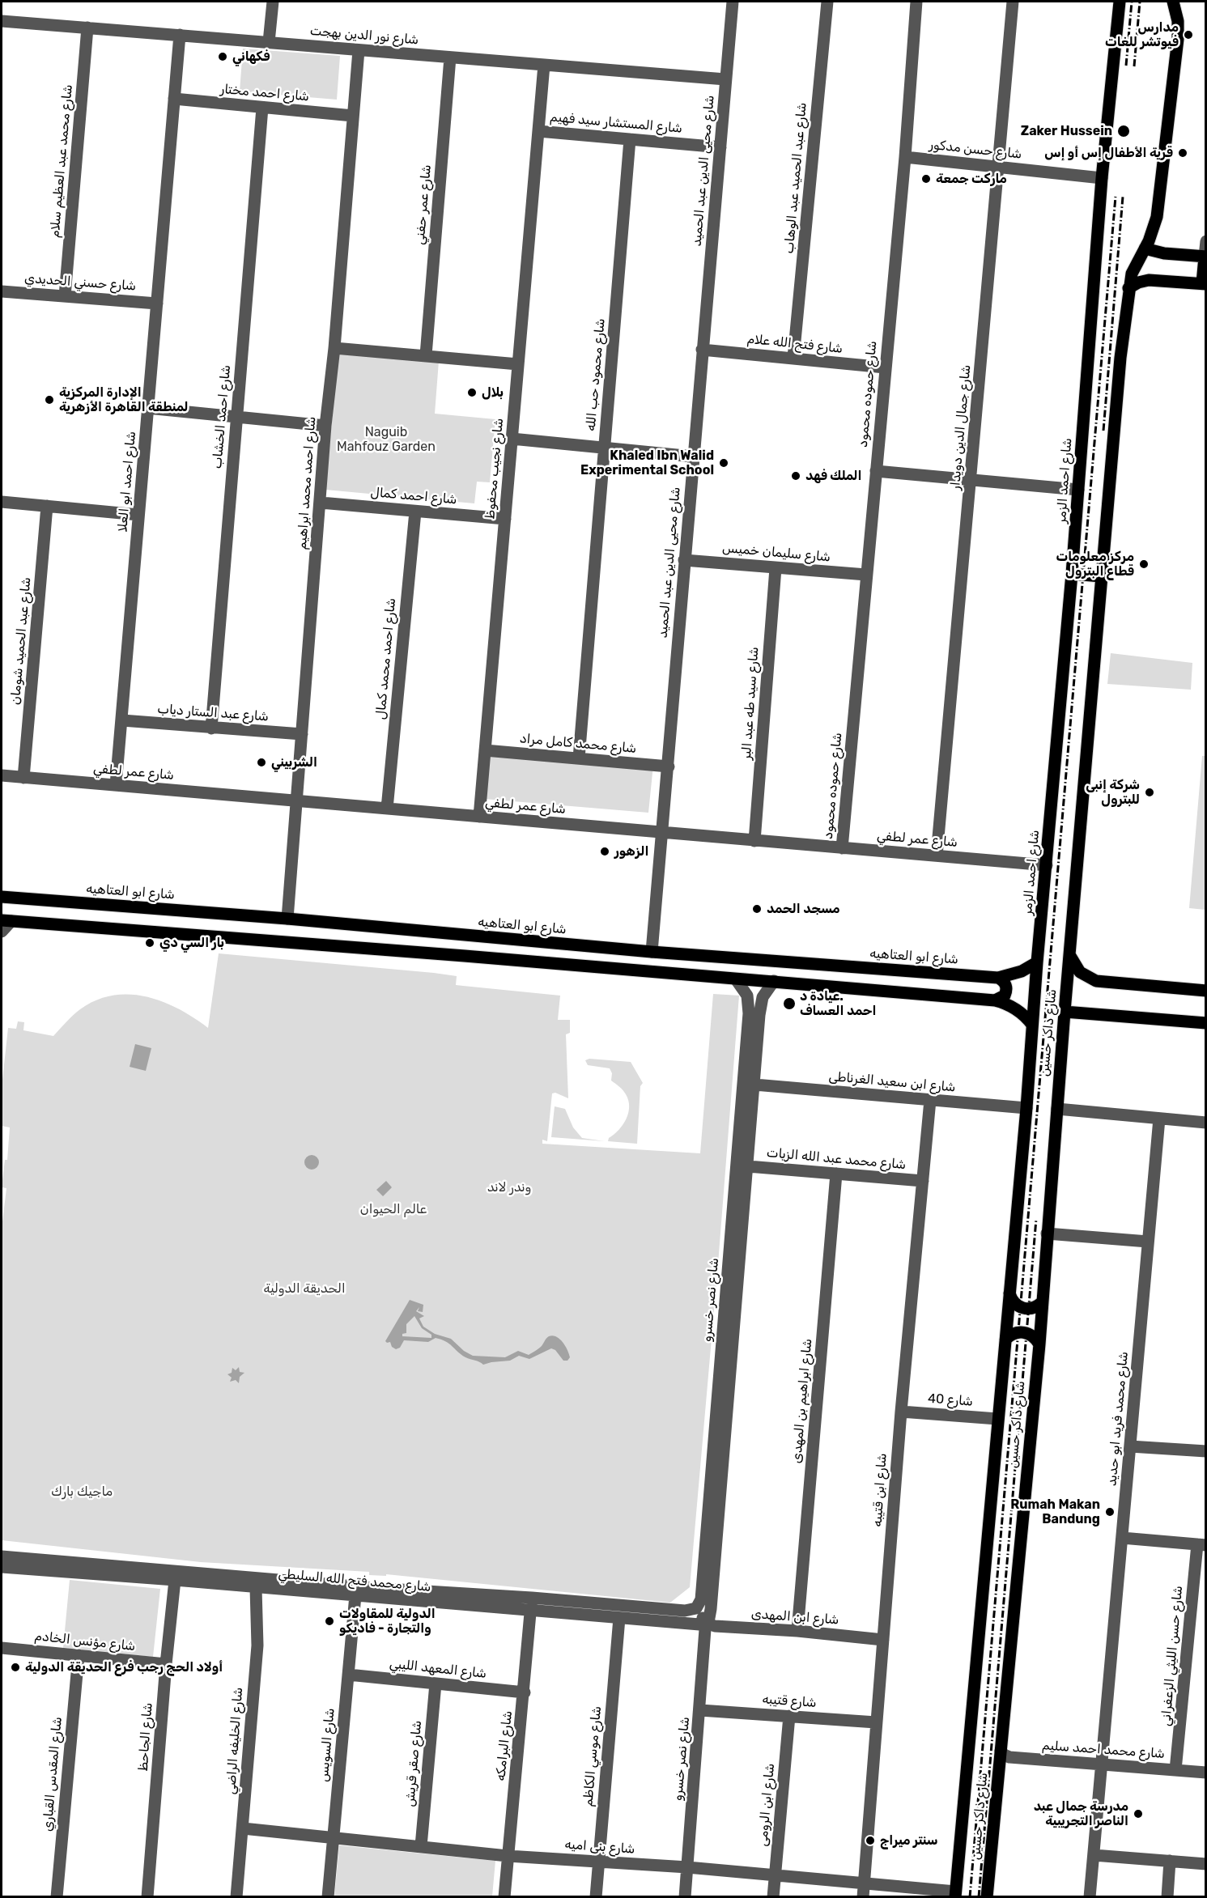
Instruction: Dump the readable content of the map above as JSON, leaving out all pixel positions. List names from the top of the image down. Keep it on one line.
{"streets":{"main road":["شارع احمد الزمر","شارع ابو العتاهيه","شارع ذاكر حسين"],"street":["شارع نور الدين بهجت","شارع احمد مختار","شارع المستشار سيد فهيم","شارع حسن مدكور","شارع محمد عبد العظيم سلام","شارع محيى الدين عبد الحميد","شارع عبد الحميد عبد الوهاب","شارع عمر حفني","شارع حسني الحديدي","شارع فتح الله علام","شارع محمود حب الله","شارع حموده محمود","شارع احمد الخشاب","شارع جمال الدين دويدار","شارع نجيب محفوظ","شارع احمد ابو العلا","شارع احمد محمد ابراهيم","شارع احمد كمال","شارع سليمان خميس","شارع عبد الحميد شومان","شارع احمد محمد كمال","شارع سيد طه عبد البر","شارع عبد الستار دياب","شارع محمد كامل مراد","شارع عمر لطفي","شارع ابن سعيد الغرناطى","شارع محمد عبد الله الزيات","شارع نصر خسرو","شارع 40","شارع ابراهيم بن المهدى","شارع محمد فريد ابو حديد","شارع ابن قتيبه","شارع محمد فتح الله السليطي","شارع ابن المهدى","شارع مؤنس الخادم","شارع حسن الليثي الزعفراني","شارع المعهد الليبي","شارع قتيبه","شارع الجاحظ","شارع الخليفه الراضي","شارع السويس","شارع البرامكه","شارع محمد احمد سليم","شارع موسي الكاظم","شارع صقر قريش","شارع المقدس القباري","شارع ابن الرومى","شارع بنى اميه"]},"crossings":[["شارع نور الدين بهجت","شارع محمد عبد العظيم سلام"],["شارع نور الدين بهجت","شارع محيى الدين عبد الحميد"],["شارع نور الدين بهجت","شارع عمر حفني"],["شارع نور الدين بهجت","شارع نجيب محفوظ"],["شارع نور الدين بهجت","شارع احمد ابو العلا"],["شارع نور الدين بهجت","شارع احمد محمد ابراهيم"],["شارع احمد مختار","شارع احمد الخشاب"],["شارع احمد مختار","شارع احمد ابو العلا"],["شارع احمد مختار","شارع احمد محمد ابراهيم"],["شارع المستشار سيد فهيم","شارع محيى الدين عبد الحميد"],["شارع المستشار سيد فهيم","شارع محمود حب الله"],["شارع المستشار سيد فهيم","شارع نجيب محفوظ"],["شارع حسن مدكور","شارع حموده محمود"],["شارع حسن مدكور","شارع جمال الدين دويدار"],["شارع حسن مدكور","شارع احمد الزمر"],["شارع محمد عبد العظيم سلام","شارع حسني الحديدي"],["شارع محيى الدين عبد الحميد","شارع فتح الله علام"],["شارع محيى الدين عبد الحميد","شارع سليمان خميس"],["شارع محيى الدين عبد الحميد","شارع محمد كامل مراد"],["شارع محيى الدين عبد الحميد","شارع عمر لطفي"],["شارع محيى الدين عبد الحميد","شارع ابو العتاهيه"],["شارع عبد الحميد عبد الوهاب","شارع فتح الله علام"],["شارع حسني الحديدي","شارع احمد ابو العلا"],["شارع فتح الله علام","شارع حموده محمود"],["شارع محمود حب الله","شارع محمد كامل مراد"],["شارع حموده محمود","شارع سليمان خميس"],["شارع حموده محمود","شارع عمر لطفي"],["شارع احمد الخشاب","شارع عبد الستار دياب"],["شارع جمال الدين دويدار","شارع عمر لطفي"],["شارع نجيب محفوظ","شارع احمد كمال"],["شارع نجيب محفوظ","شارع محمد كامل مراد"],["شارع نجيب محفوظ","شارع عمر لطفي"],["شارع احمد الزمر","شارع عمر لطفي"],["شارع احمد الزمر","شارع ابو العتاهيه"],["شارع احمد الزمر","شارع ذاكر حسين"],["شارع احمد ابو العلا","شارع عبد الستار دياب"],["شارع احمد ابو العلا","شارع عمر لطفي"],["شارع احمد محمد ابراهيم","شارع احمد كمال"],["شارع احمد محمد ابراهيم","شارع عبد الستار دياب"],["شارع احمد محمد ابراهيم","شارع عمر لطفي"],["شارع احمد محمد ابراهيم","شارع ابو العتاهيه"],["شارع احمد كمال","شارع احمد محمد كمال"],["شارع سليمان خميس","شارع سيد طه عبد البر"],["شارع عبد الحميد شومان","شارع عمر لطفي"],["شارع احمد محمد كمال","شارع عمر لطفي"],["شارع سيد طه عبد البر","شارع عمر لطفي"],["شارع ابو العتاهيه","شارع ذاكر حسين"],["شارع ذاكر حسين","شارع ابن سعيد الغرناطى"],["شارع ذاكر حسين","شارع 40"],["شارع ذاكر حسين","شارع محمد احمد سليم"],["شارع ذاكر حسين","شارع بنى اميه"],["شارع ابن سعيد الغرناطى","شارع نصر خسرو"],["شارع ابن سعيد الغرناطى","شارع ابن قتيبه"],["شارع محمد عبد الله الزيات","شارع نصر خسرو"],["شارع محمد عبد الله الزيات","شارع ابراهيم بن المهدى"],["شارع محمد عبد الله الزيات","شارع ابن قتيبه"],["شارع نصر خسرو","شارع محمد فتح الله السليطي"],["شارع نصر خسرو","شارع ابن المهدى"],["شارع نصر خسرو","شارع قتيبه"],["شارع نصر خسرو","شارع بنى اميه"],["شارع 40","شارع ابن قتيبه"],["شارع ابراهيم بن المهدى","شارع ابن المهدى"],["شارع محمد فريد ابو حديد","شارع محمد احمد سليم"],["شارع ابن قتيبه","شارع ابن المهدى"],["شارع ابن قتيبه","شارع قتيبه"],["شارع ابن قتيبه","شارع بنى اميه"],["شارع محمد فتح الله السليطي","شارع ابن المهدى"],["شارع محمد فتح الله السليطي","شارع الجاحظ"],["شارع محمد فتح الله السليطي","شارع الخليفه الراضي"],["شارع محمد فتح الله السليطي","شارع السويس"],["شارع محمد فتح الله السليطي","شارع البرامكه"],["شارع محمد فتح الله السليطي","شارع موسي الكاظم"],["شارع مؤنس الخادم","شارع الجاحظ"],["شارع مؤنس الخادم","شارع المقدس القباري"],["شارع حسن الليثي الزعفراني","شارع محمد احمد سليم"],["شارع المعهد الليبي","شارع السويس"],["شارع المعهد الليبي","شارع البرامكه"],["شارع المعهد الليبي","شارع صقر قريش"],["شارع قتيبه","شارع ابن الرومى"],["شارع الخليفه الراضي","شارع بنى اميه"],["شارع السويس","شارع بنى اميه"],["شارع البرامكه","شارع بنى اميه"],["شارع موسي الكاظم","شارع بنى اميه"],["شارع صقر قريش","شارع بنى اميه"],["شارع ابن الرومى","شارع بنى اميه"]],"parks":["Naguib Mahfouz Garden","وندر لاند","عالم الحيوان","الحديقة الدولية","ماجيك بارك"],"places":["مدارس فيوتشر للغات","فكهاني","Zaker Hussein","قرية الأطفال إس أو إس","ماركت جمعة","بلال","الإدارة المركزية لمنطقة القاهرة الأزهرية","Khaled Ibn Walid Experimental School","الملك فهد","مركز معلومات قطاع البترول","الشربيني","شركة إنبى للبترول","الزهور","مسجد الحمد","بار السي دي","عيادة د. احمد العساف","Rumah Makan Bandung","الدولية للمقاولات والتجارة - فاديكو","أولاد الحج رجب فرع الحديقة الدولية","مدرسة جمال عبد الناصر التجريبية","سنتر ميراج"]}
